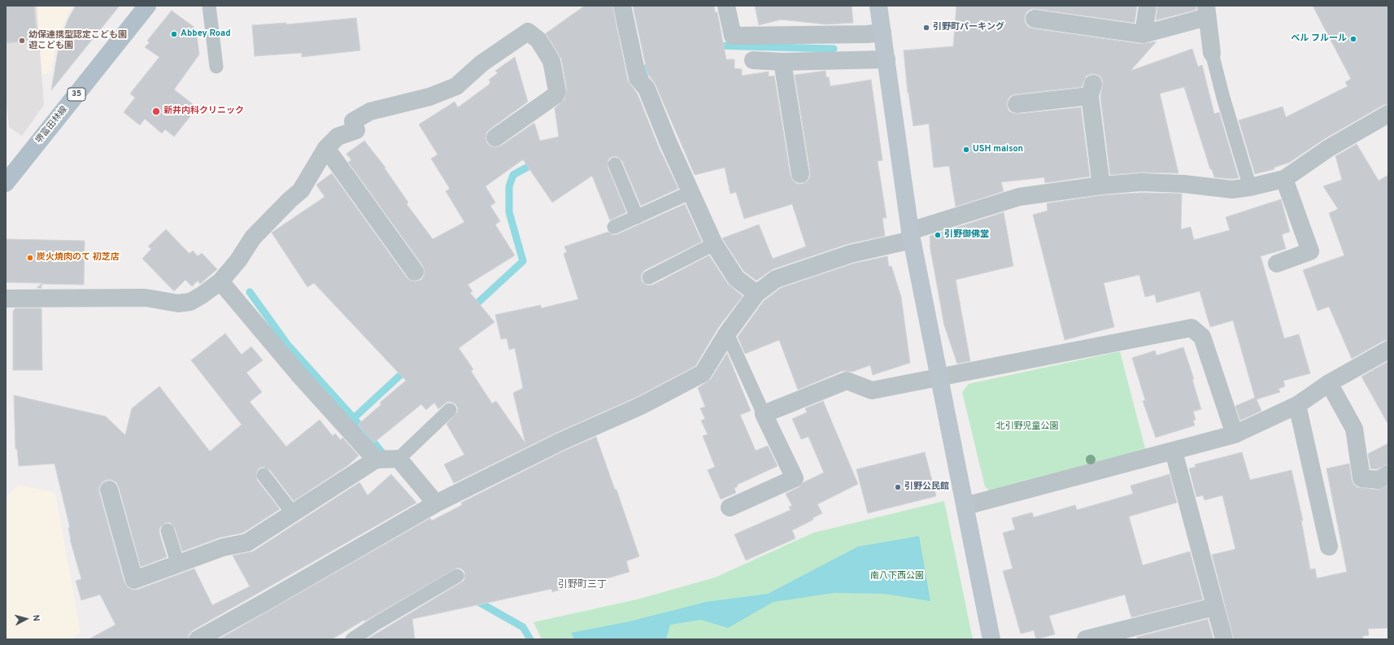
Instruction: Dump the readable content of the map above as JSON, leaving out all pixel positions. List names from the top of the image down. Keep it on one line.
{"streets":{"main road":["35","堺富田林線"]},"districts":["引野町三丁"],"parks":["北引野児童公園","南八下西公園"],"places":["引野町パーキング","Abbey Road","ベル フルール","幼保連携型認定こども園 遊こども園","新井内科クリニック","USH maison","引野御佛堂","炭火焼肉のて 初芝店","引野公民館"],"north":"right"}
